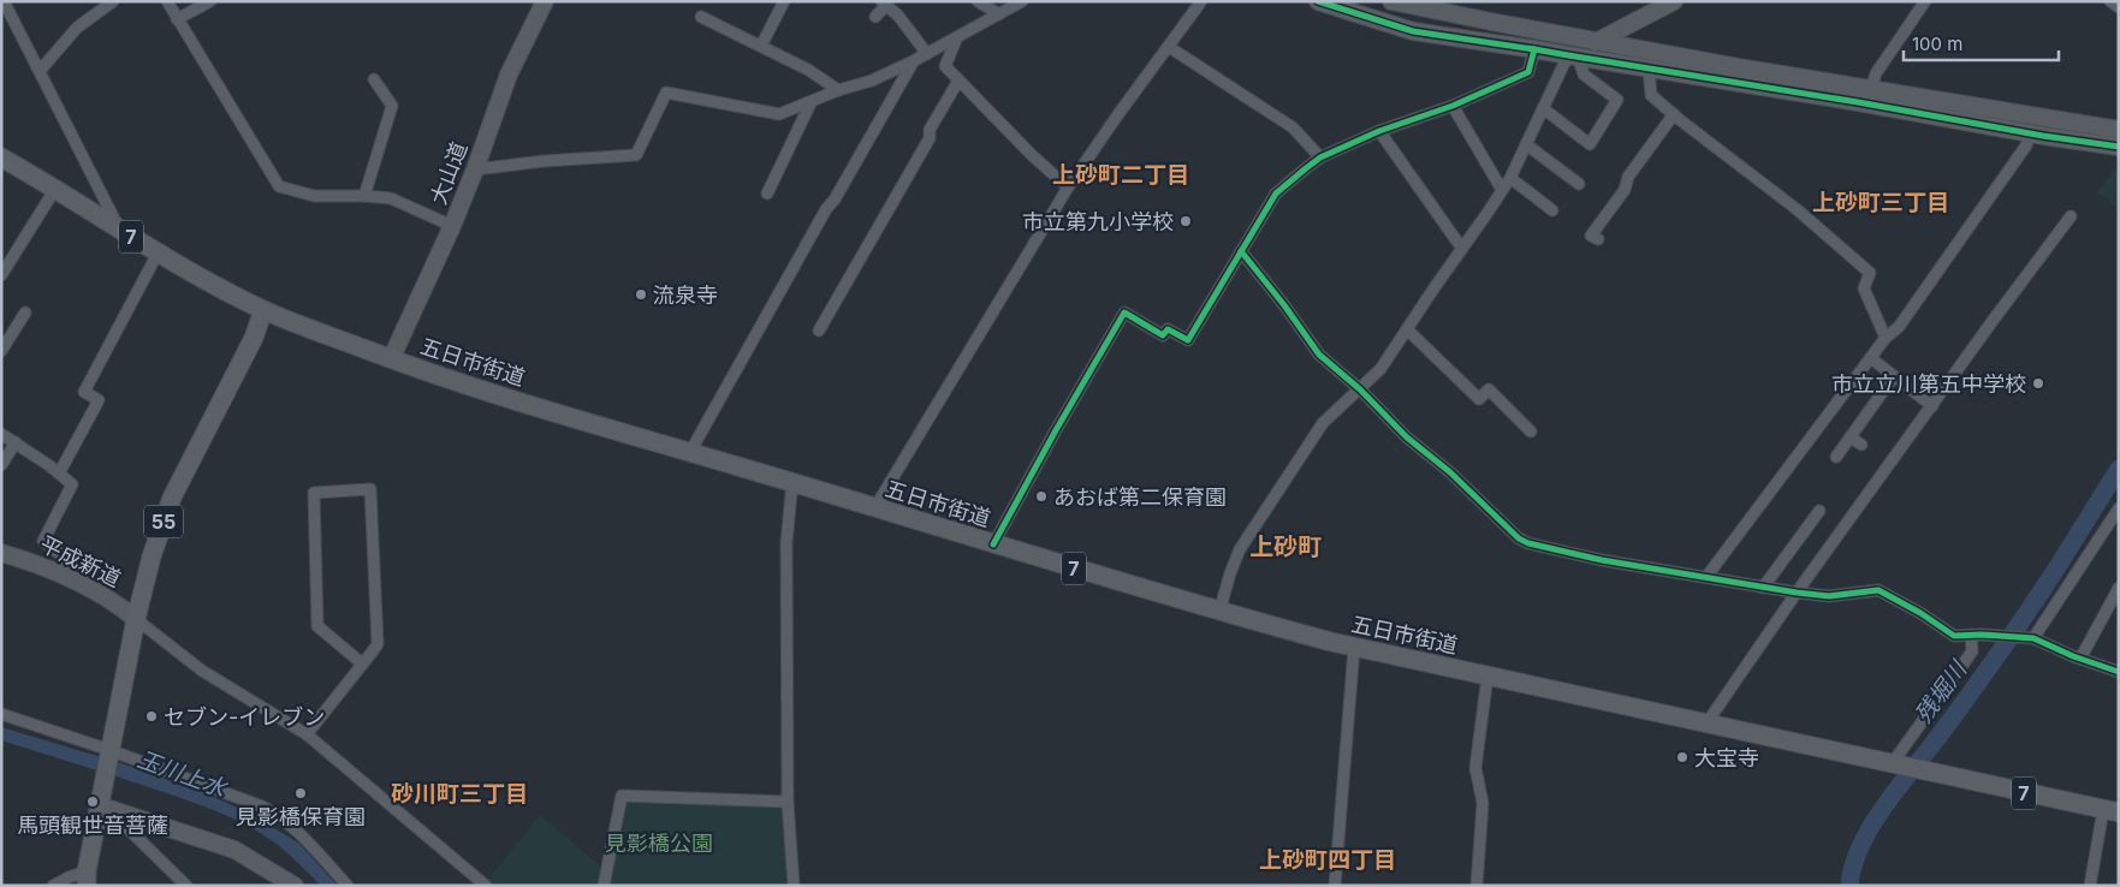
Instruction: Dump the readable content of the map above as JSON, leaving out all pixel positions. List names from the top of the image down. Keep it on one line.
{"streets":{"main road":["7","五日市街道","55"],"street":["大山道","平成新道"]},"crossings":[["大山道","五日市街道"],["五日市街道","55"],["55","平成新道"]],"districts":["上砂町二丁目","上砂町三丁目","上砂町","砂川町三丁目","上砂町四丁目"],"water":["残堀川","玉川上水"],"parks":["見影橋公園"],"places":["市立第九小学校","流泉寺","市立立川第五中学校","あおば第二保育園","セブン-イレブン","大宝寺","見影橋保育園","馬頭観世音菩薩"],"scale_bar":"100 m"}
